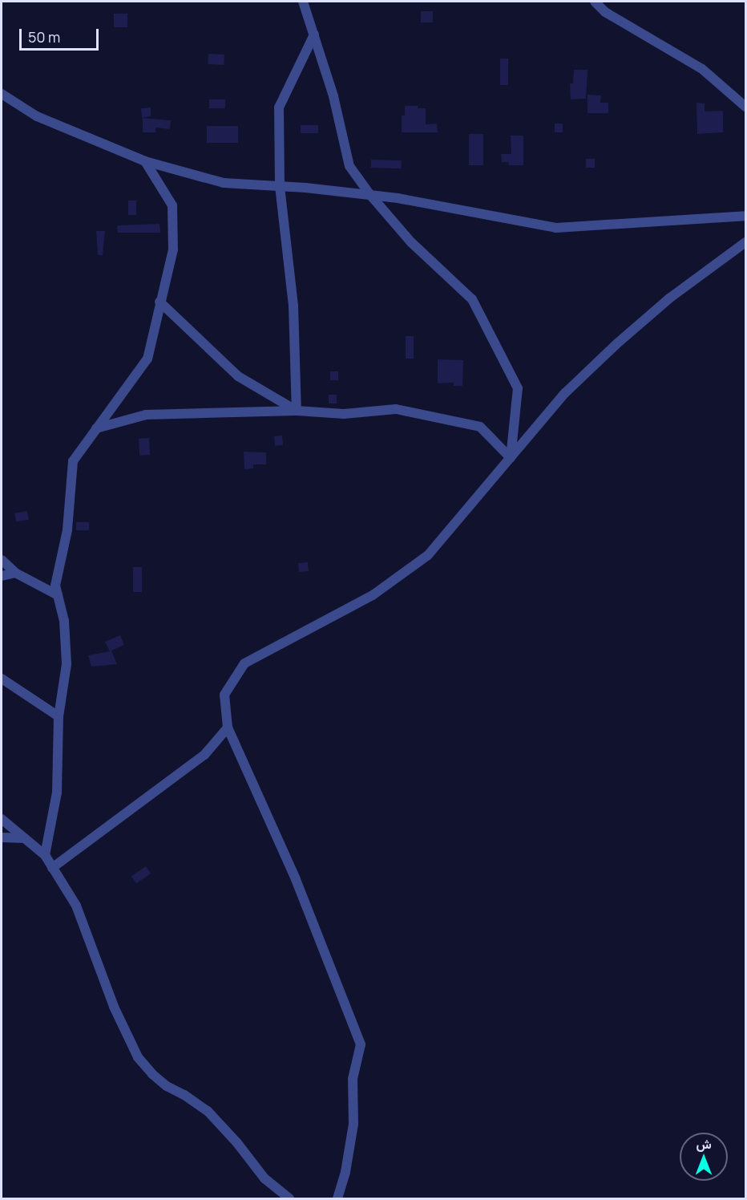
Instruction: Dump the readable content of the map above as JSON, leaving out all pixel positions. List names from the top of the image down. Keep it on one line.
{"scale_bar":"50 m","north":"top"}
